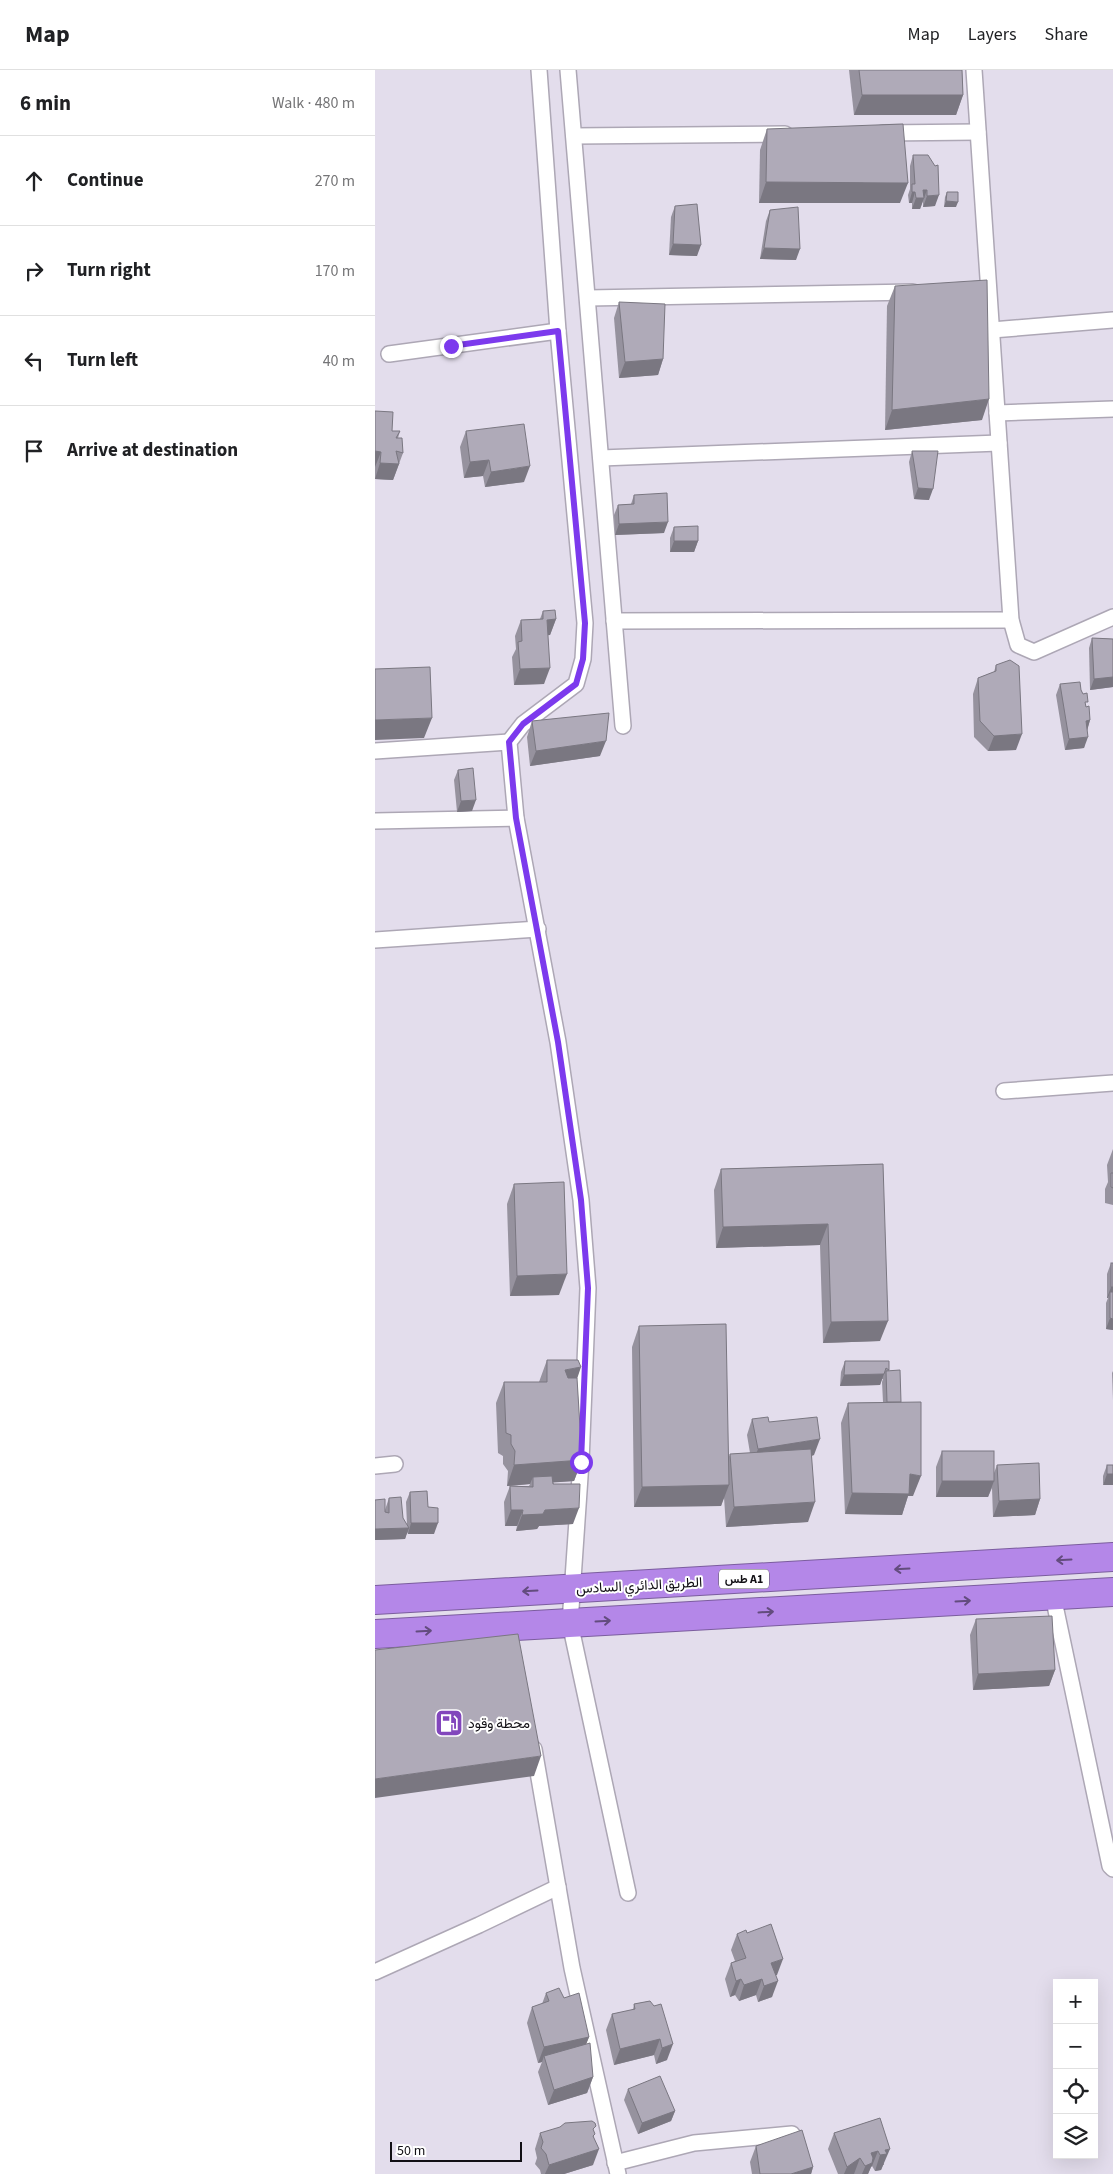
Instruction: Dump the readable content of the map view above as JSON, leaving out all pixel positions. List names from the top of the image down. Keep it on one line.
{"streets":{"highway":["طس A1","الطريق الدائري السادس"]},"places":{"fuel station":["محطة وقود"]},"scale_bar":"50 m","page":{"header":"Map","nav":["Map","Layers","Share"],"heading":["6 min","Walk · 480 m"],"list":[["Continue","270 m"],["Turn right","170 m"],["Turn left","40 m"],"Arrive at destination"],"map_buttons":["+","−"],"scale":"50 m"}}
